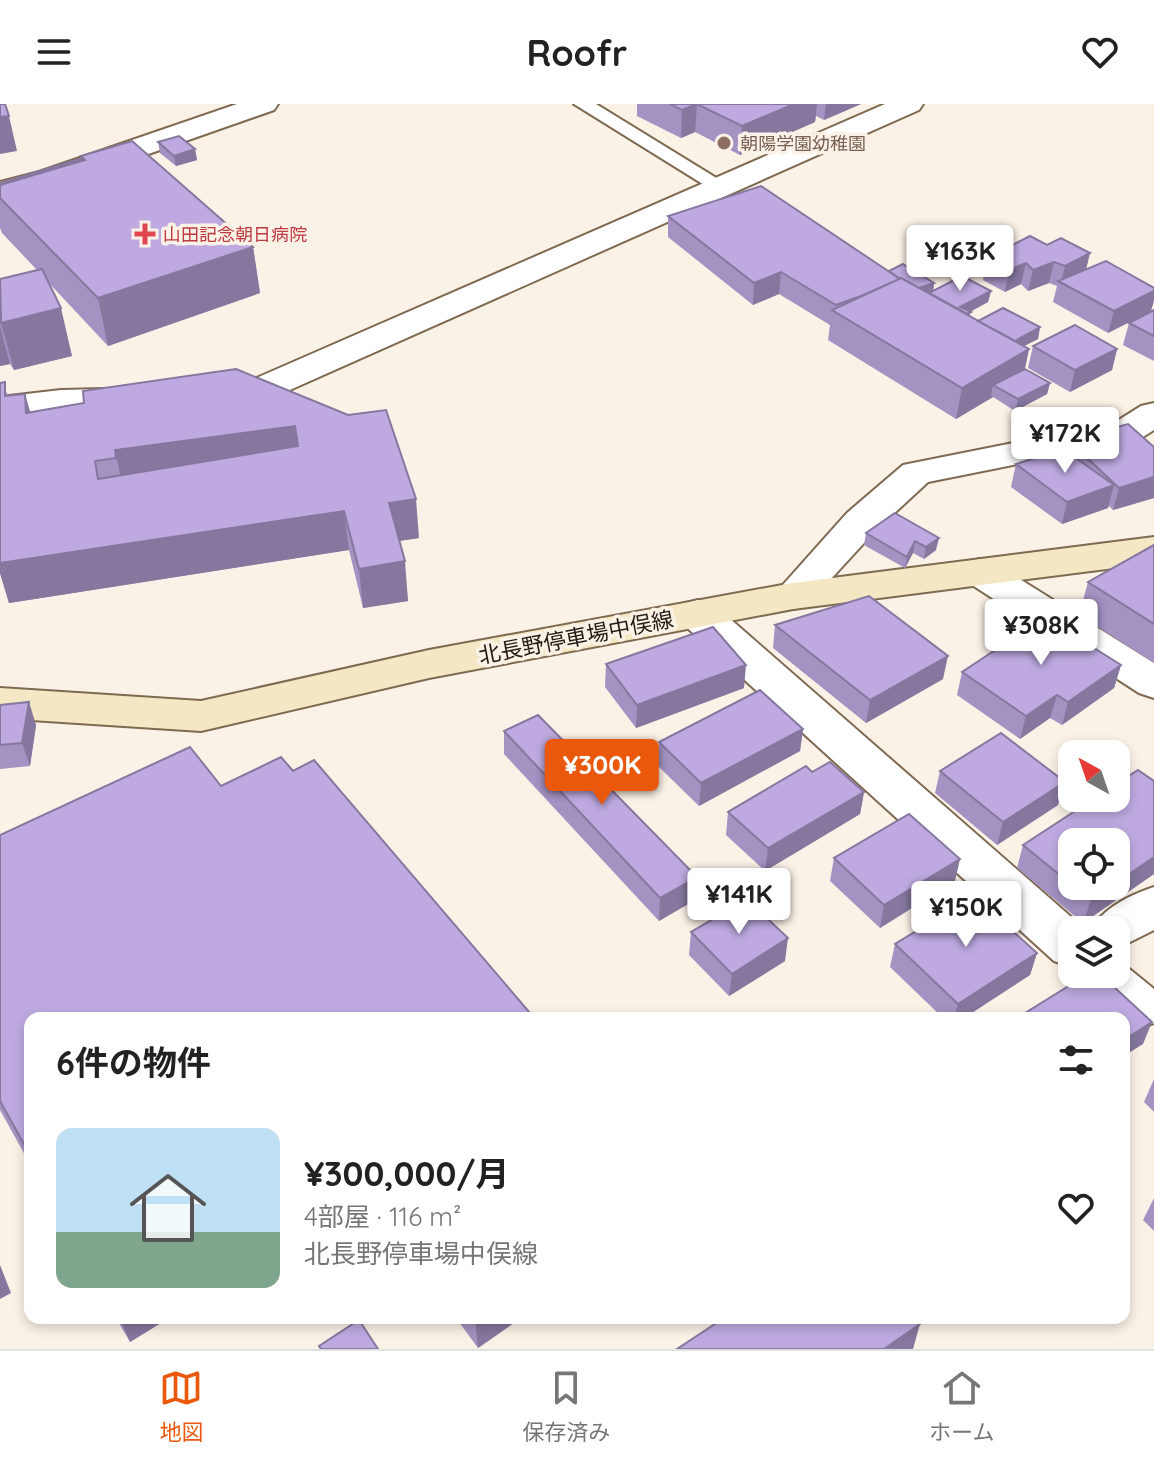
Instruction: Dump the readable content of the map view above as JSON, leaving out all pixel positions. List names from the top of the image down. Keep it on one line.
{"streets":{"main road":["北長野停車場中俣線"]},"places":{"other":["朝陽学園幼稚園"],"health":["山田記念朝日病院"]},"north":"top left","page":{"header":"Roofr","price":["¥163K","¥172K","¥308K","¥300K","¥141K","¥150K"],"heading":"6件の物件","list":[{"name":"¥300,000/月","note":"4部屋 · 116 m² · 北長野停車場中俣線"}],"tabs":["地図","保存済み","ホーム"]}}
